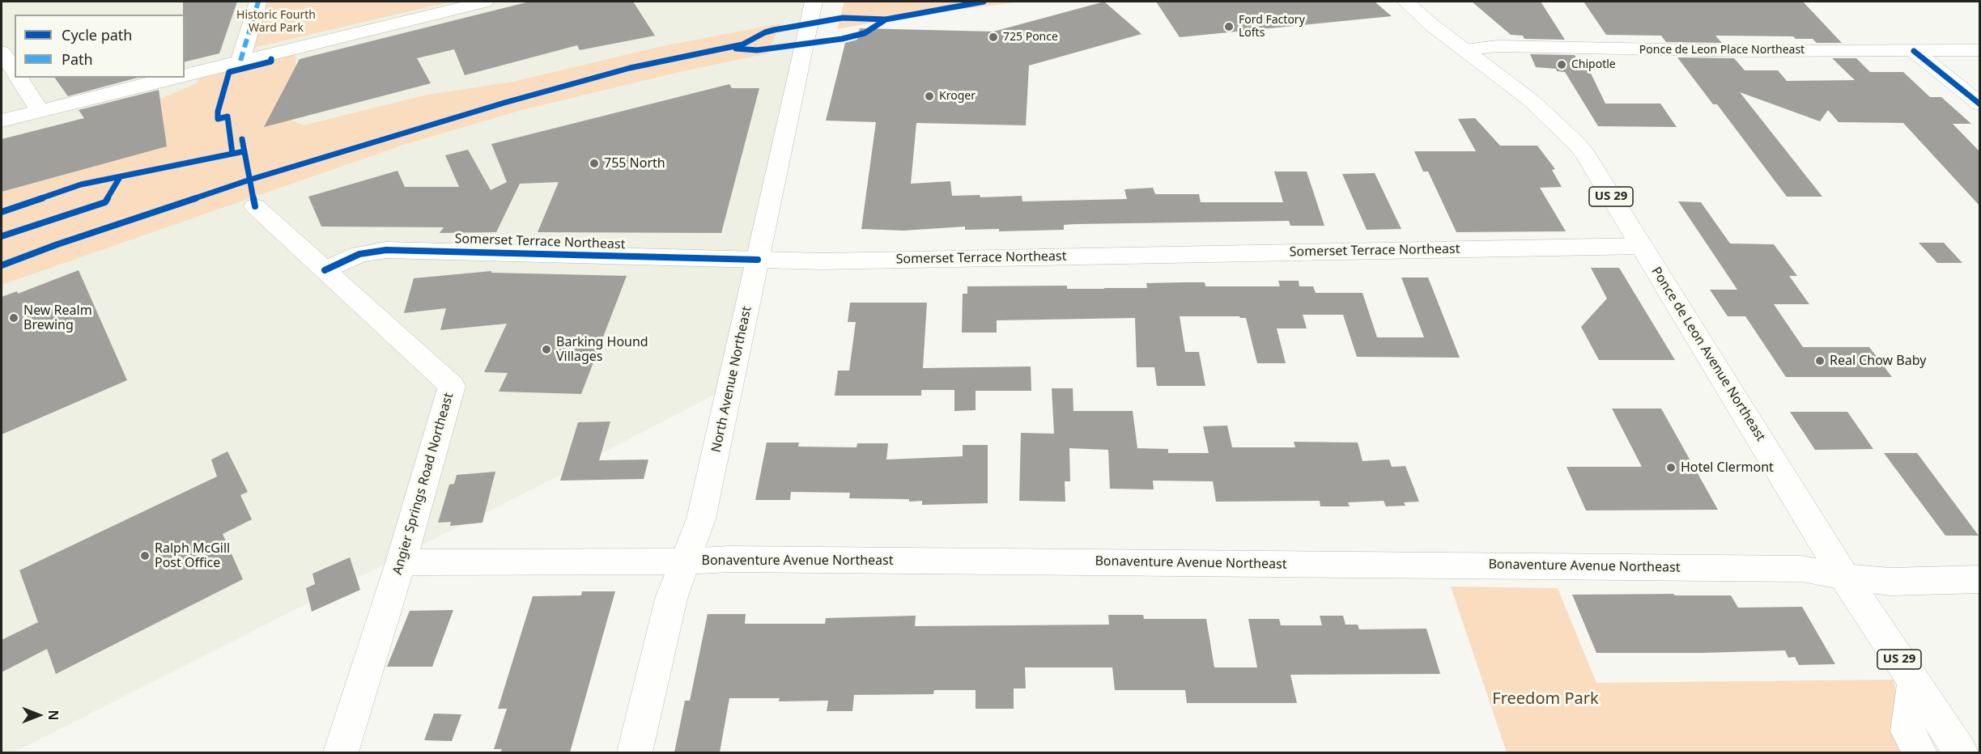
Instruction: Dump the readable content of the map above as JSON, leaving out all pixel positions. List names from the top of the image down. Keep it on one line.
{"streets":{"main road":["Ponce de Leon Place Northeast","US 29","Somerset Terrace Northeast","Ponce de Leon Avenue Northeast","North Avenue Northeast","Angier Springs Road Northeast","Bonaventure Avenue Northeast"]},"crossings":[["Ponce de Leon Place Northeast","Ponce de Leon Avenue Northeast"],["Somerset Terrace Northeast","Ponce de Leon Avenue Northeast"],["Somerset Terrace Northeast","North Avenue Northeast"],["Somerset Terrace Northeast","Angier Springs Road Northeast"],["Ponce de Leon Avenue Northeast","Bonaventure Avenue Northeast"],["North Avenue Northeast","Bonaventure Avenue Northeast"],["Angier Springs Road Northeast","Bonaventure Avenue Northeast"]],"parks":["Historic Fourth Ward Park","Freedom Park"],"places":["Ford Factory Lofts","725 Ponce","Chipotle","Kroger","755 North","New Realm Brewing","Barking Hound Villages","Real Chow Baby","Hotel Clermont","Ralph McGill Post Office"],"legend":["Cycle path","Path"],"north":"right"}
